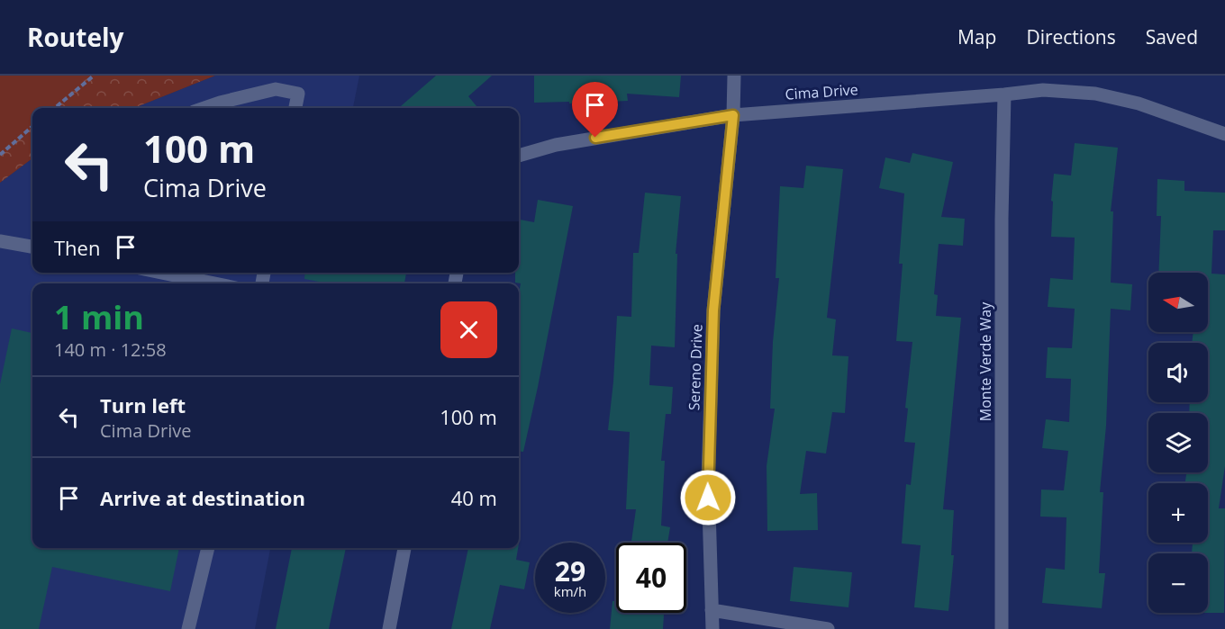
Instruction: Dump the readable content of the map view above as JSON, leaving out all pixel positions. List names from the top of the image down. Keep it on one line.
{"streets":{"street":["Cima Drive","Monte Verde Way","Sereno Drive"]},"crossings":[["Cima Drive","Monte Verde Way"],["Cima Drive","Sereno Drive"]],"north":"left","page":{"header":"Routely","nav":["Map","Directions","Saved"],"turn":["100 m","Cima Drive"],"then":"Then","map_buttons":["+","−"],"heading":["1 min","140 m · 12:58"],"list":[{"name":"Turn left","note":"Cima Drive","value":"100 m"},{"name":"Arrive at destination","value":"40 m"}],"speed":"29 km/h","limit":"40"}}
